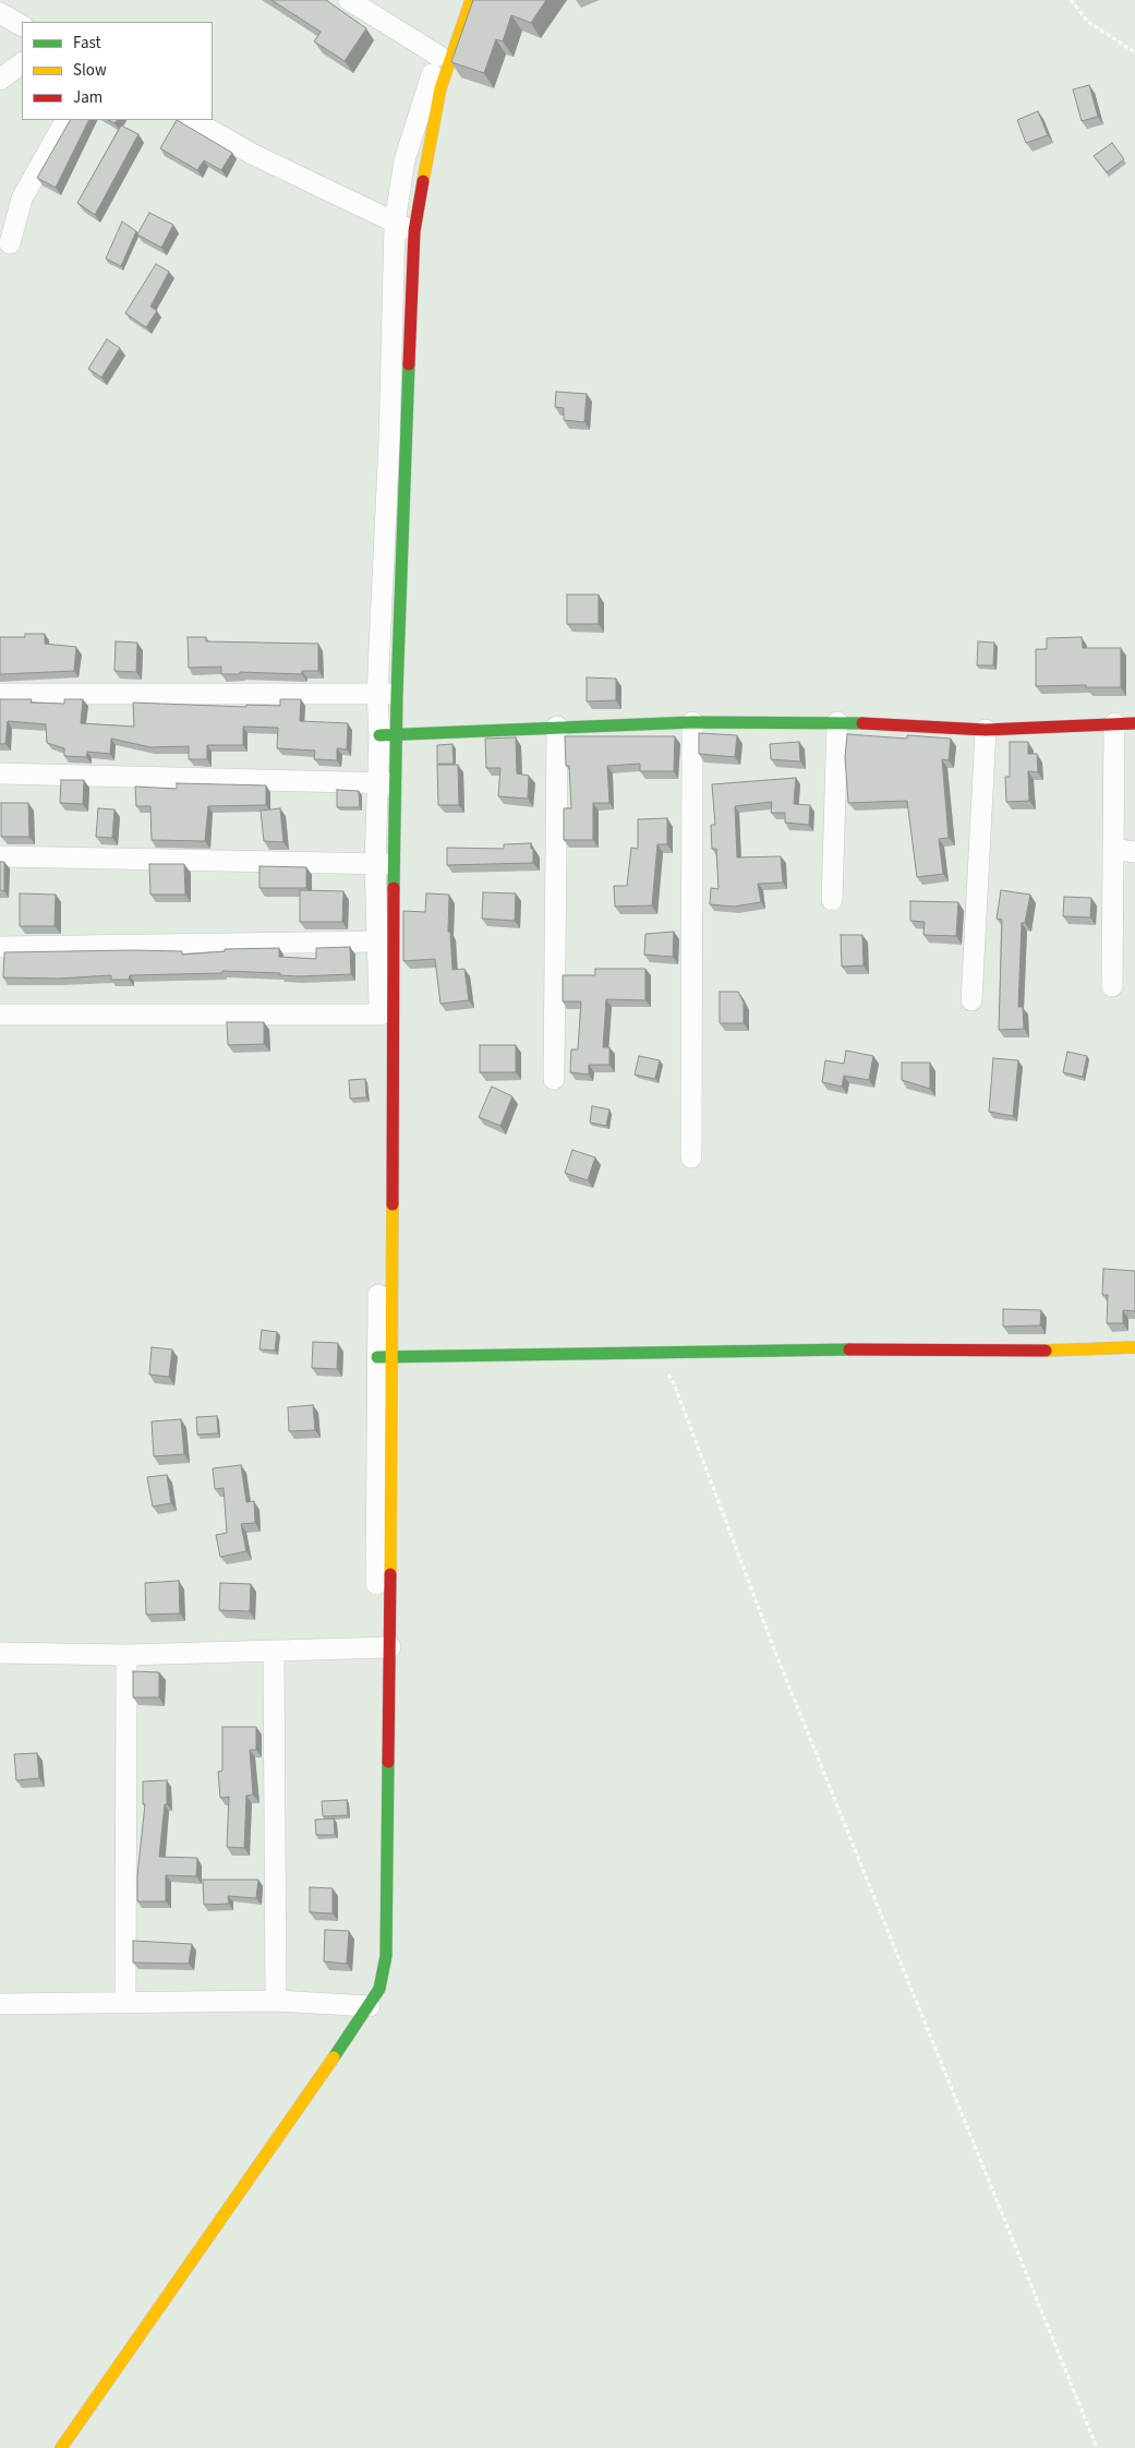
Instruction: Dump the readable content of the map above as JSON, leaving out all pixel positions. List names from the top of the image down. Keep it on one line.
{"legend":["Fast","Slow","Jam"]}
